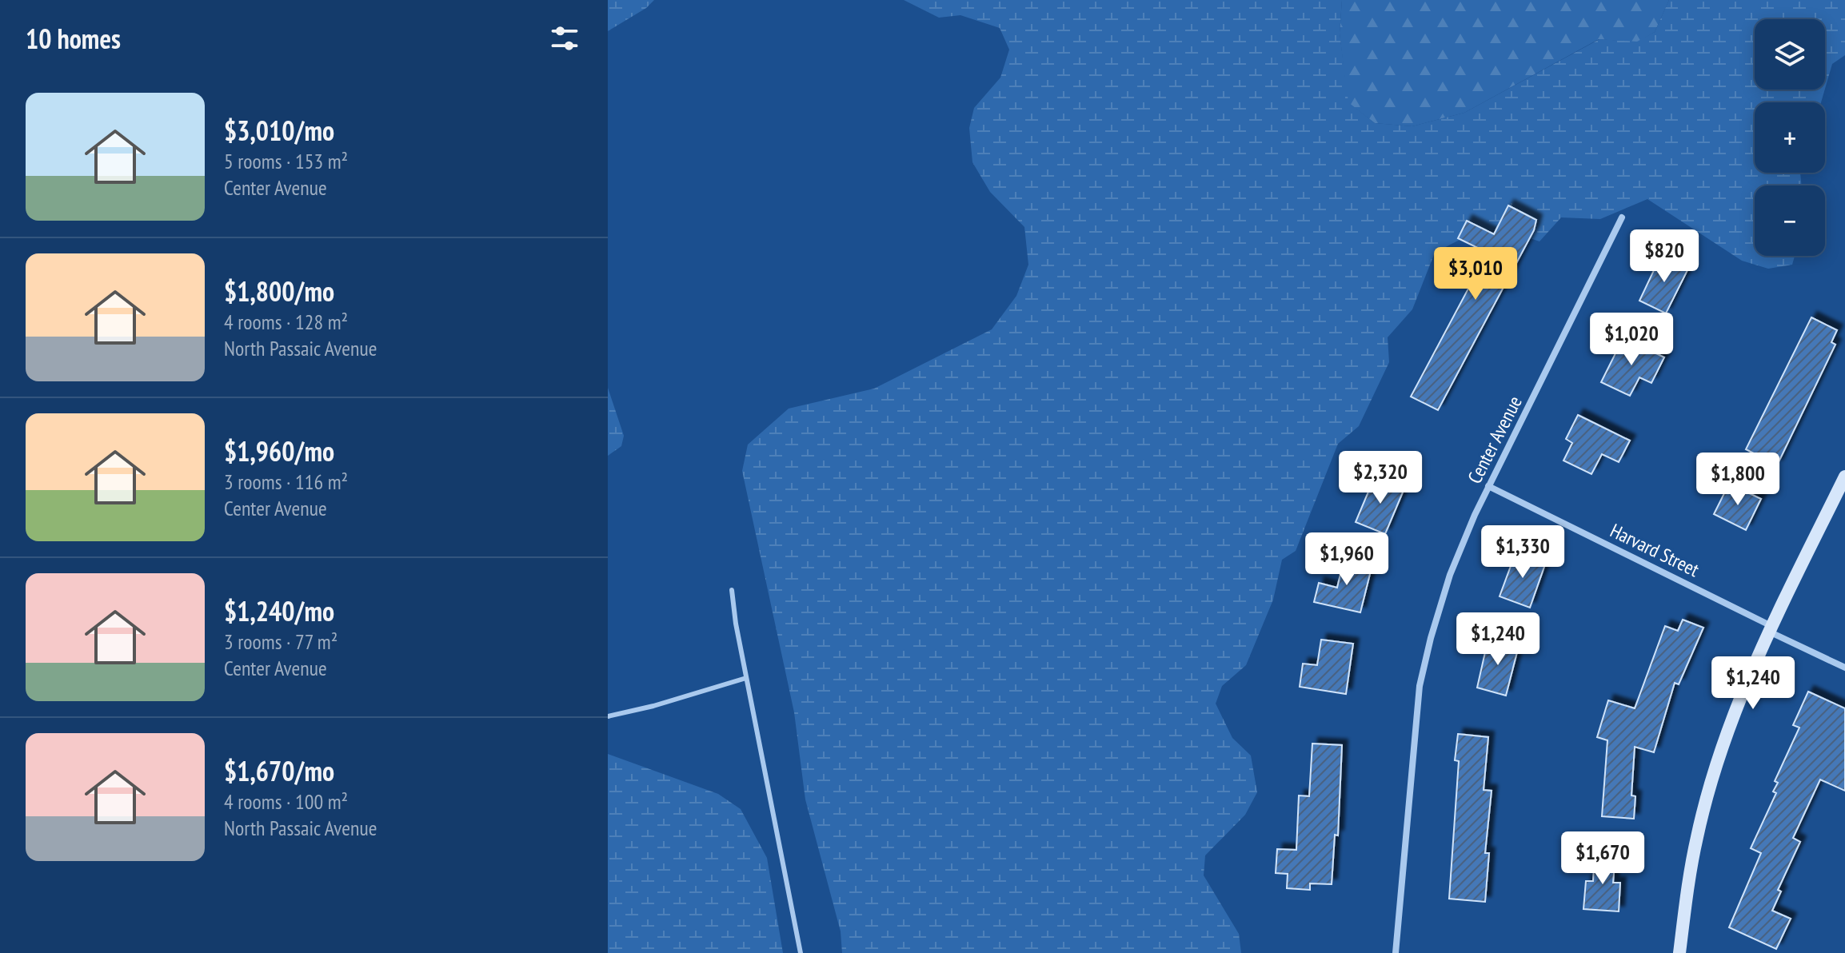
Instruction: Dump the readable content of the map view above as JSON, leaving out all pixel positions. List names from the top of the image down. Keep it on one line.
{"streets":{"street":["Center Avenue","Harvard Street"]},"crossings":[["Center Avenue","Harvard Street"]],"page":{"heading":"10 homes","map_buttons":["+","−"],"list":[{"name":"$3,010/mo","note":"5 rooms · 153 m² · Center Avenue"},{"name":"$1,800/mo","note":"4 rooms · 128 m² · North Passaic Avenue"},{"name":"$1,960/mo","note":"3 rooms · 116 m² · Center Avenue"},{"name":"$1,240/mo","note":"3 rooms · 77 m² · Center Avenue"},{"name":"$1,670/mo","note":"4 rooms · 100 m² · North Passaic Avenue"}],"price":["$820","$3,010","$1,020","$2,320","$1,800","$1,330","$1,960","$1,240","$1,240","$1,670"]}}
